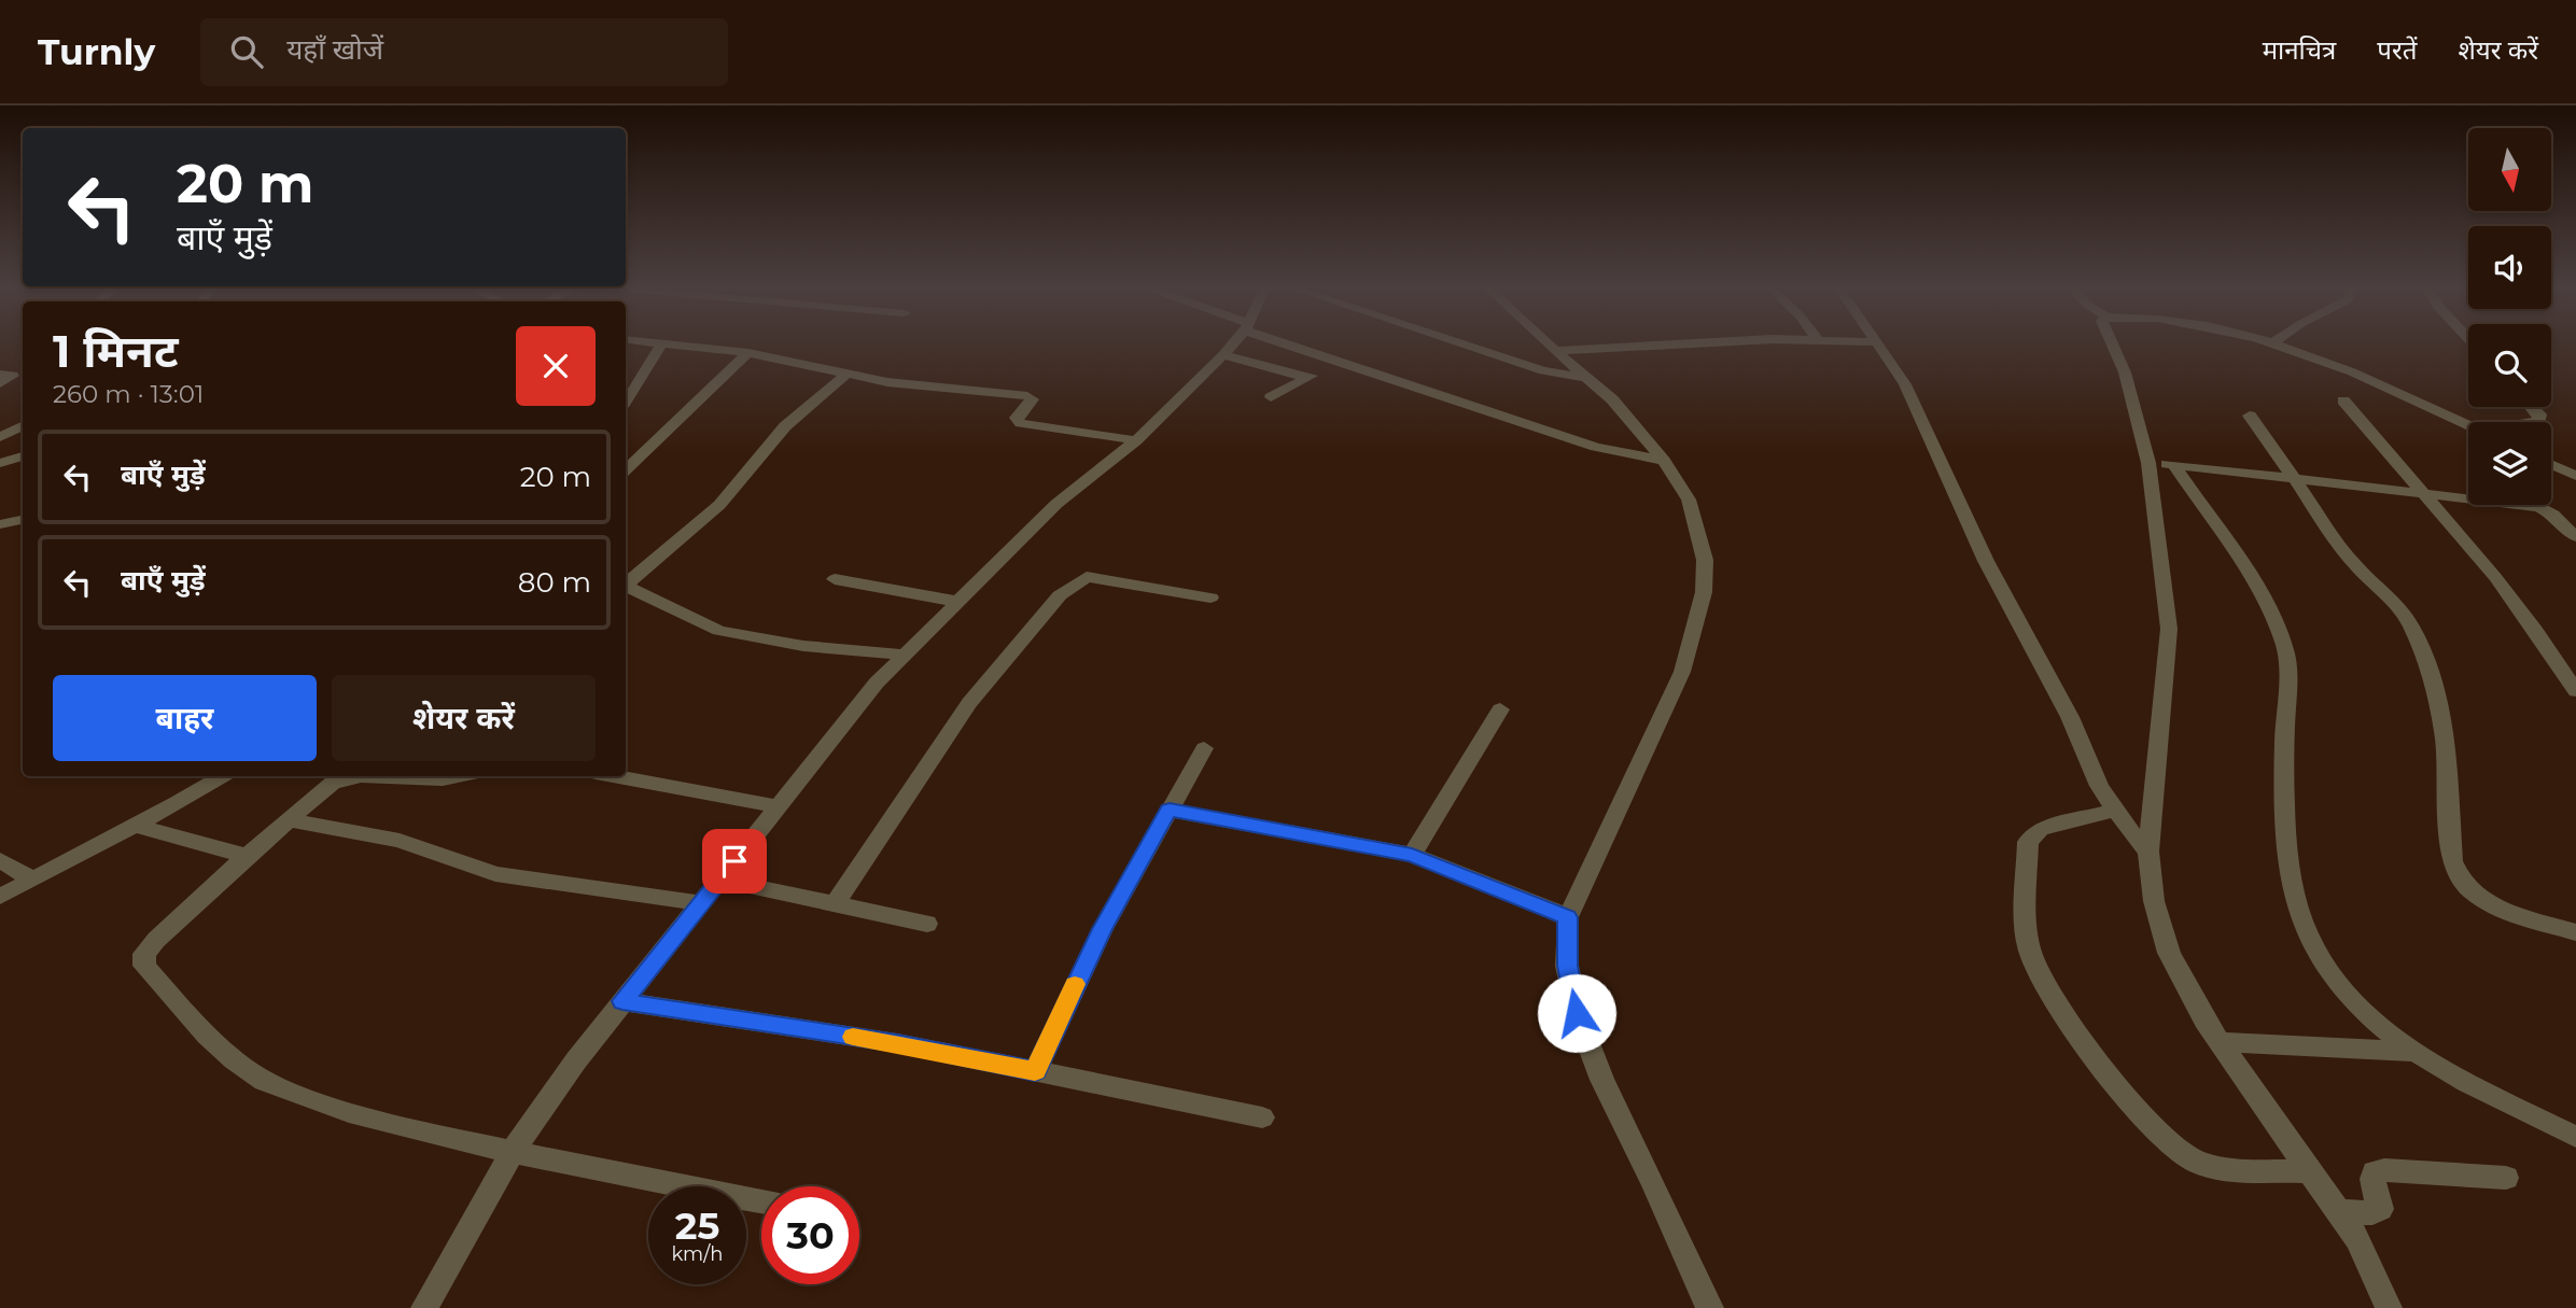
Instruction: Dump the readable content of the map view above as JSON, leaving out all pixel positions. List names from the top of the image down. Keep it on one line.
{"north":"bottom","page":{"header":"Turnly","search":"यहाँ खोजें","nav":["मानचित्र","परतें","शेयर करें"],"turn":["20 m","बाएँ मुड़ें"],"heading":["1 मिनट","260 m · 13:01"],"list":[{"name":"बाएँ मुड़ें","value":"20 m"},{"name":"बाएँ मुड़ें","value":"80 m"}],"buttons":["बाहर","शेयर करें"],"speed":"25 km/h","limit":"30"}}
